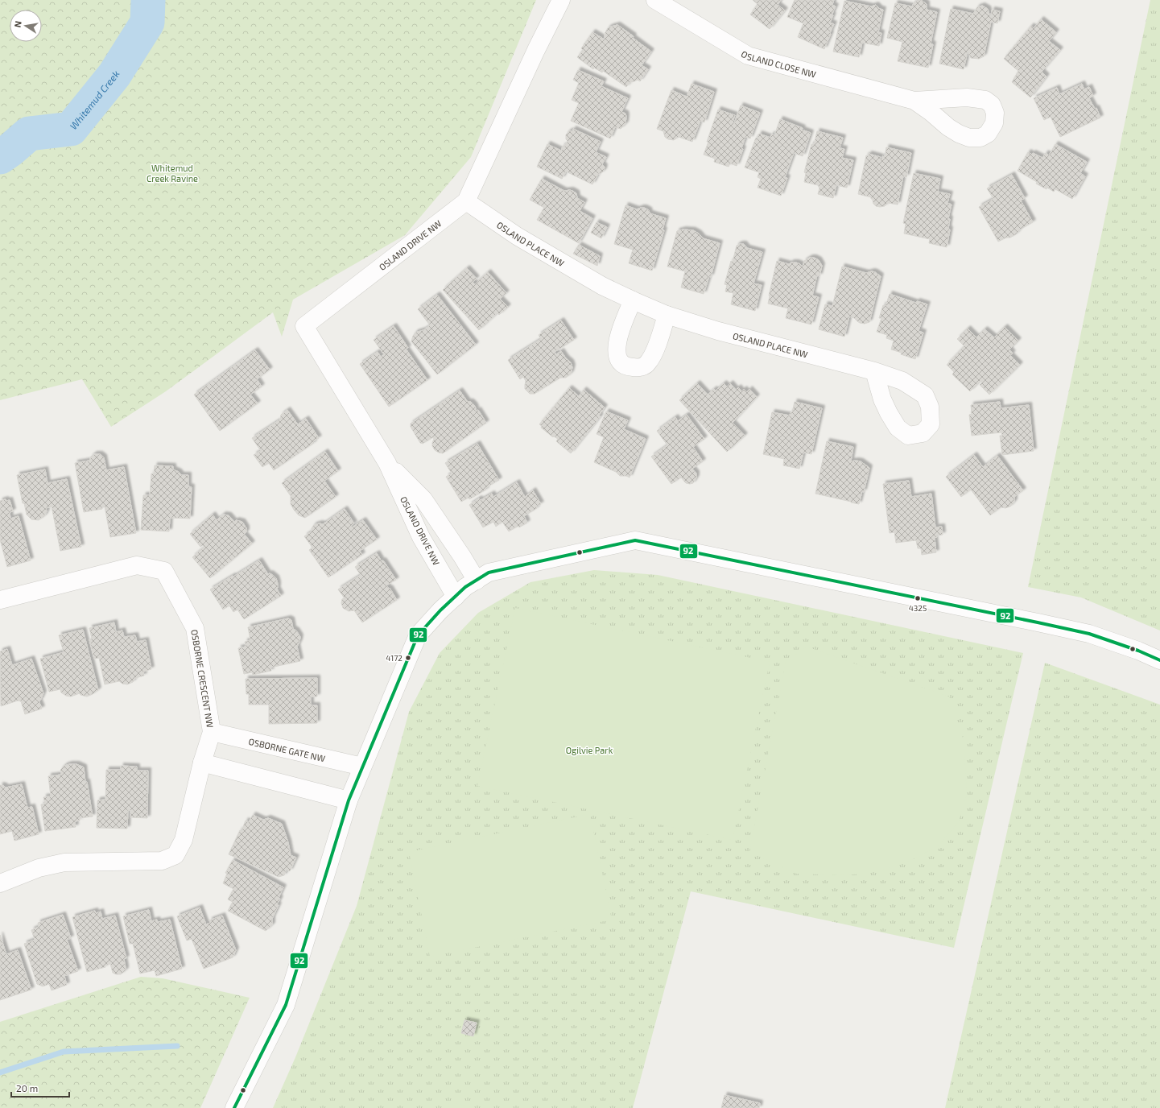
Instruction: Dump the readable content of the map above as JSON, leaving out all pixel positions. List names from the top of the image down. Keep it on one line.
{"streets":{"street":["OSLAND CLOSE NW","OSLAND PLACE NW","OSLAND DRIVE NW","OSBORNE CRESCENT NW","OSBORNE GATE NW"]},"crossings":[["OSLAND PLACE NW","OSLAND DRIVE NW"],["OSBORNE CRESCENT NW","OSBORNE GATE NW"]],"water":["Whitemud Creek"],"parks":["Whitemud Creek Ravine","Ogilvie Park"],"places":["4325","4172"],"lines":["transit line 92"],"scale_bar":"20 m","north":"left"}
